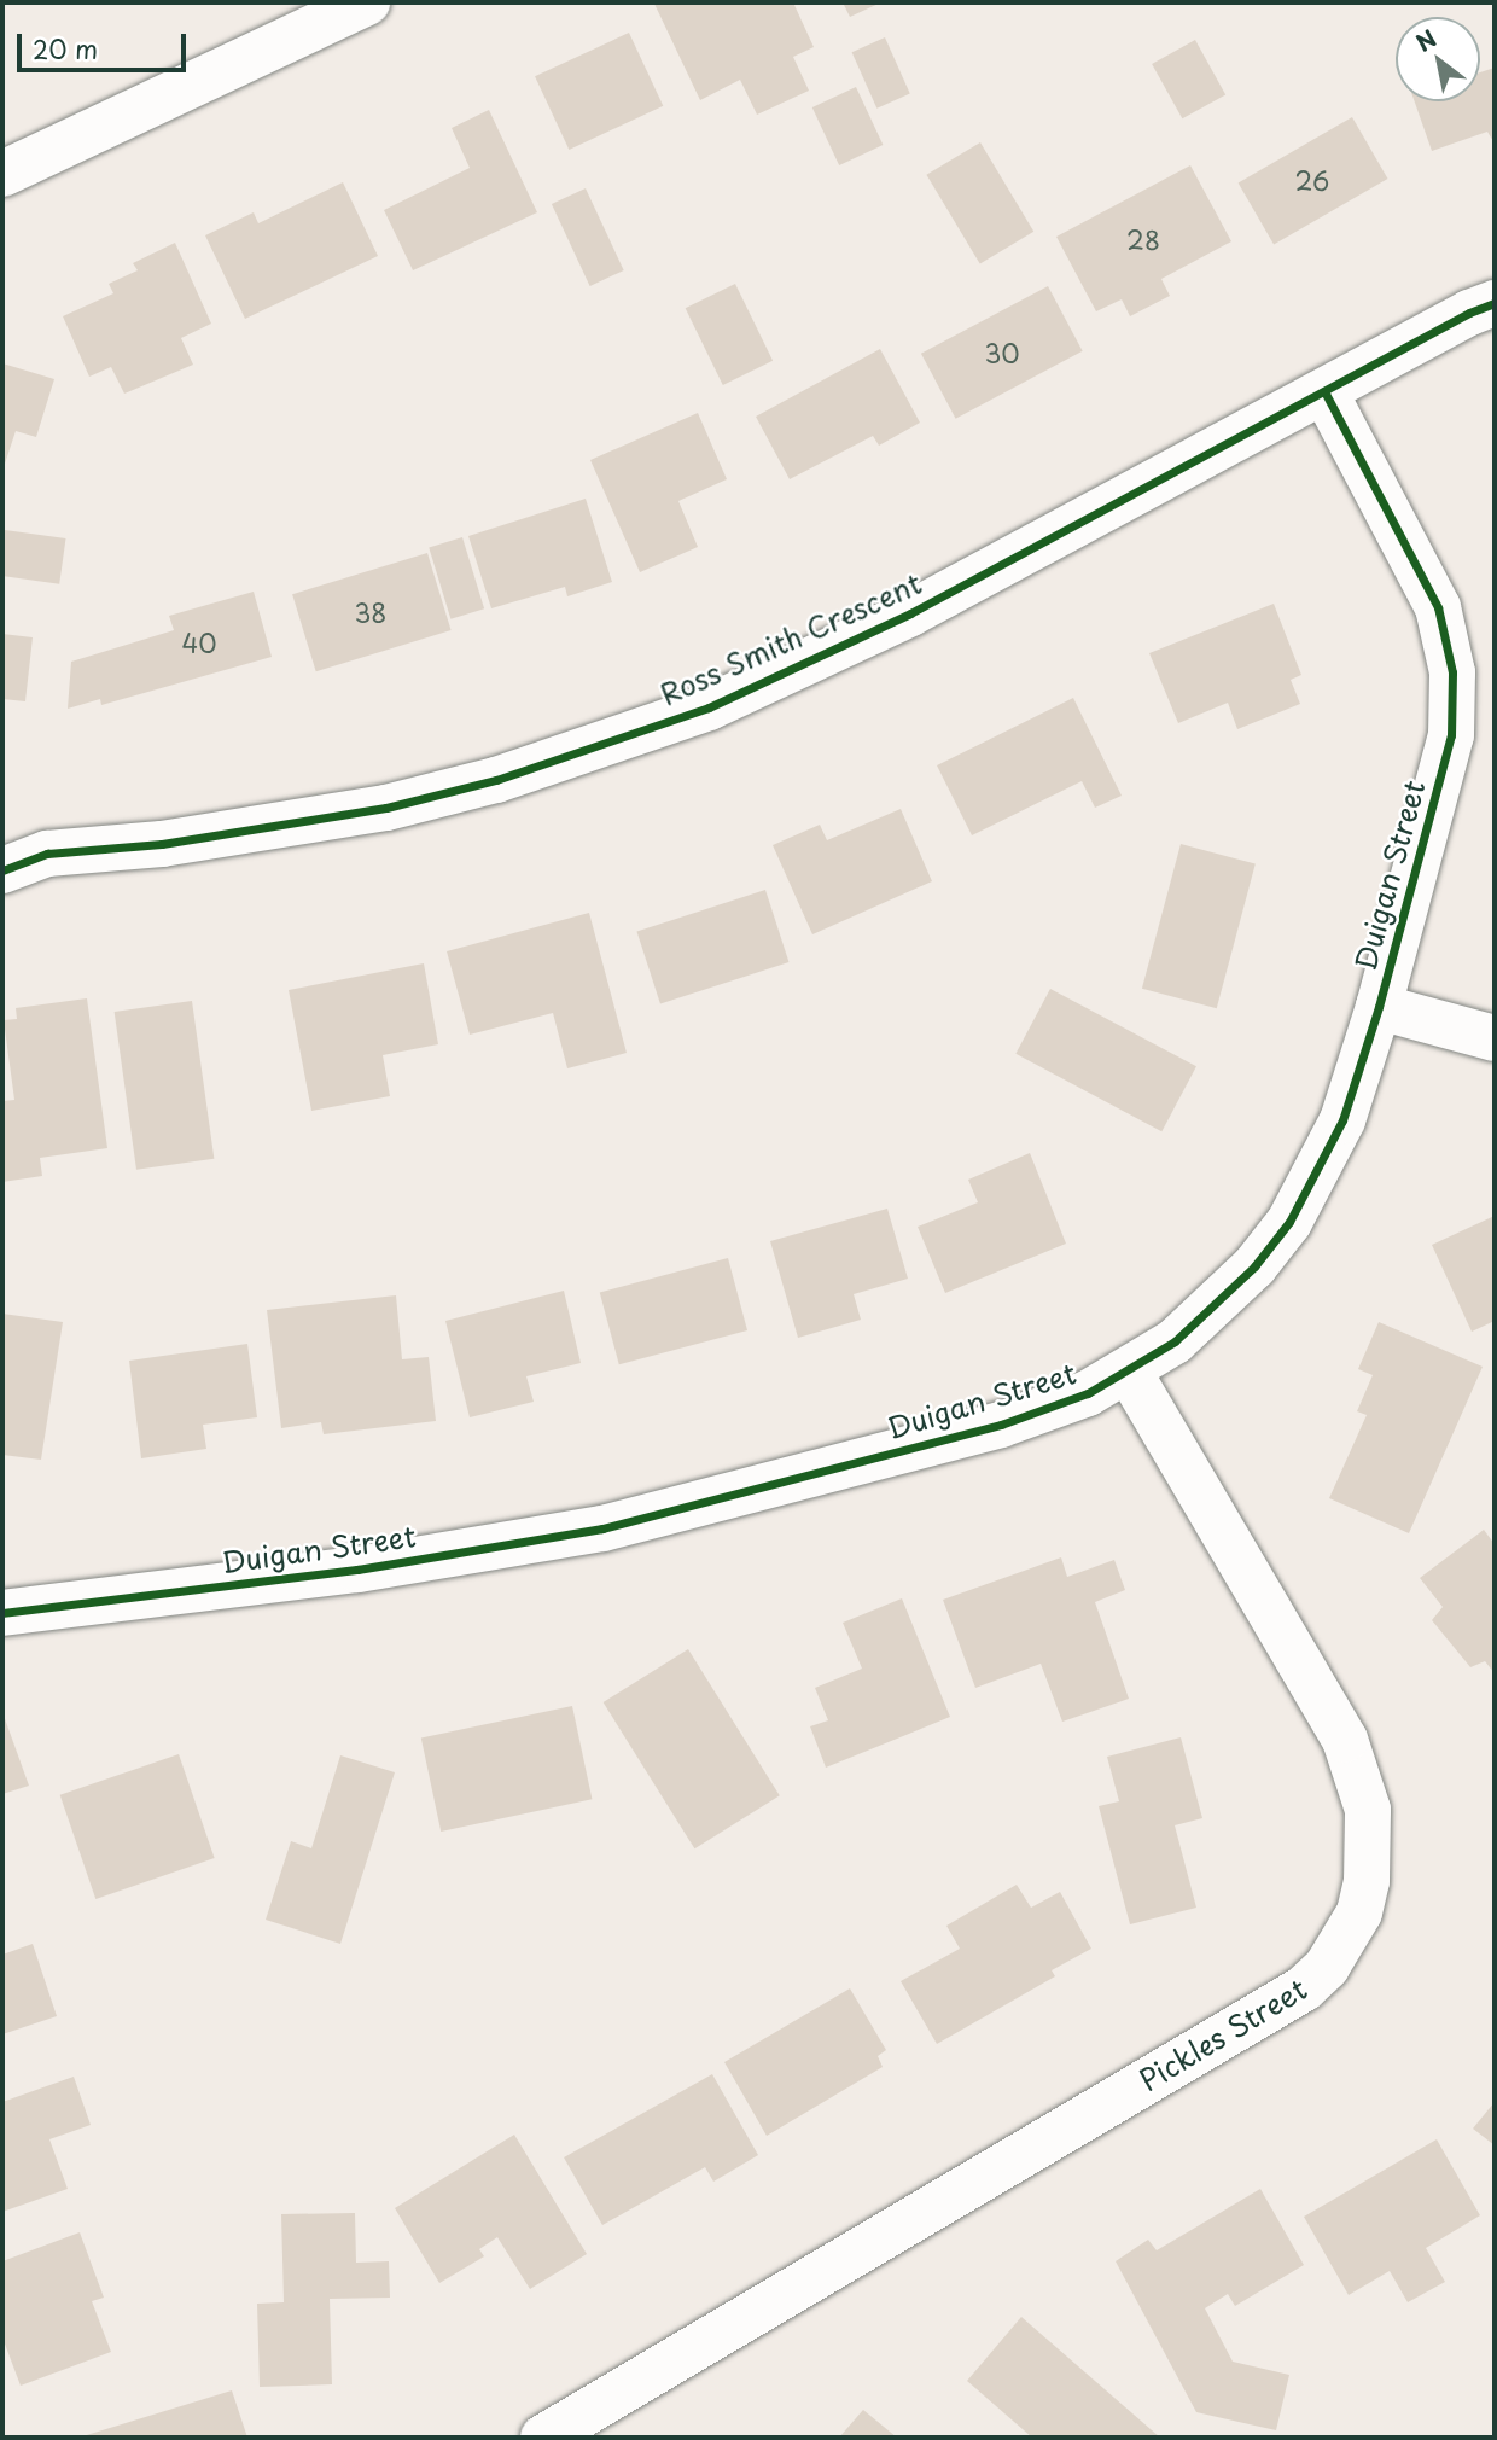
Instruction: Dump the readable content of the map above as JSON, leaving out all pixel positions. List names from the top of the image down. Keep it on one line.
{"streets":{"street":["Ross Smith Crescent","Duigan Street","Pickles Street"]},"crossings":[["Ross Smith Crescent","Duigan Street"],["Duigan Street","Pickles Street"]],"house_numbers":["26","28","30","38","40"],"scale_bar":"20 m","north":"top left"}
